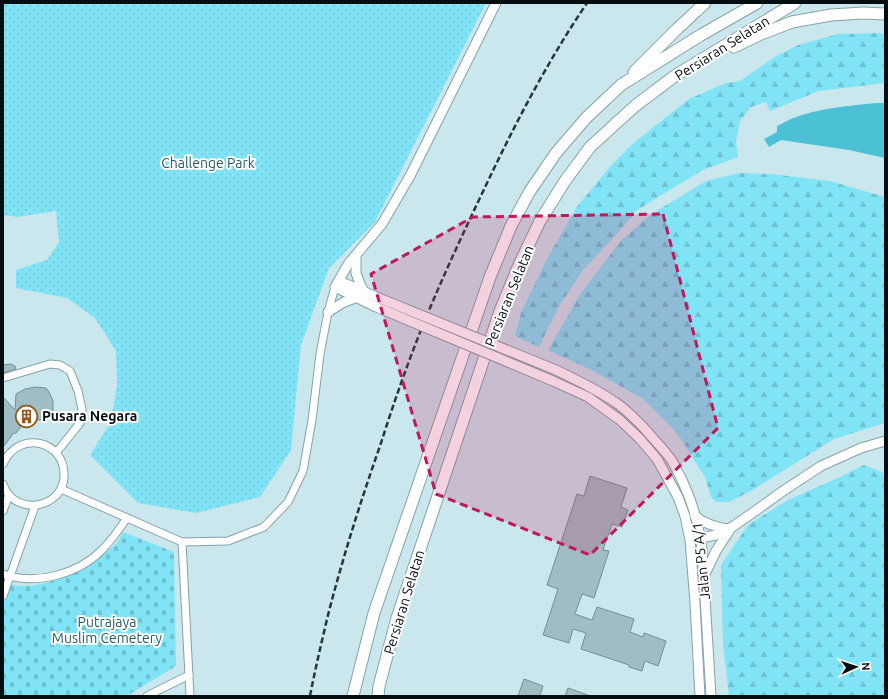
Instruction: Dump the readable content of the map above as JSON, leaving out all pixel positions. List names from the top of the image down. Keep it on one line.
{"streets":{"main road":["Persiaran Selatan"],"street":["Jalan P5 A/1"]},"parks":["Challenge Park","Putrajaya Muslim Cemetery"],"places":{"building":["Pusara Negara"]},"north":"right"}
